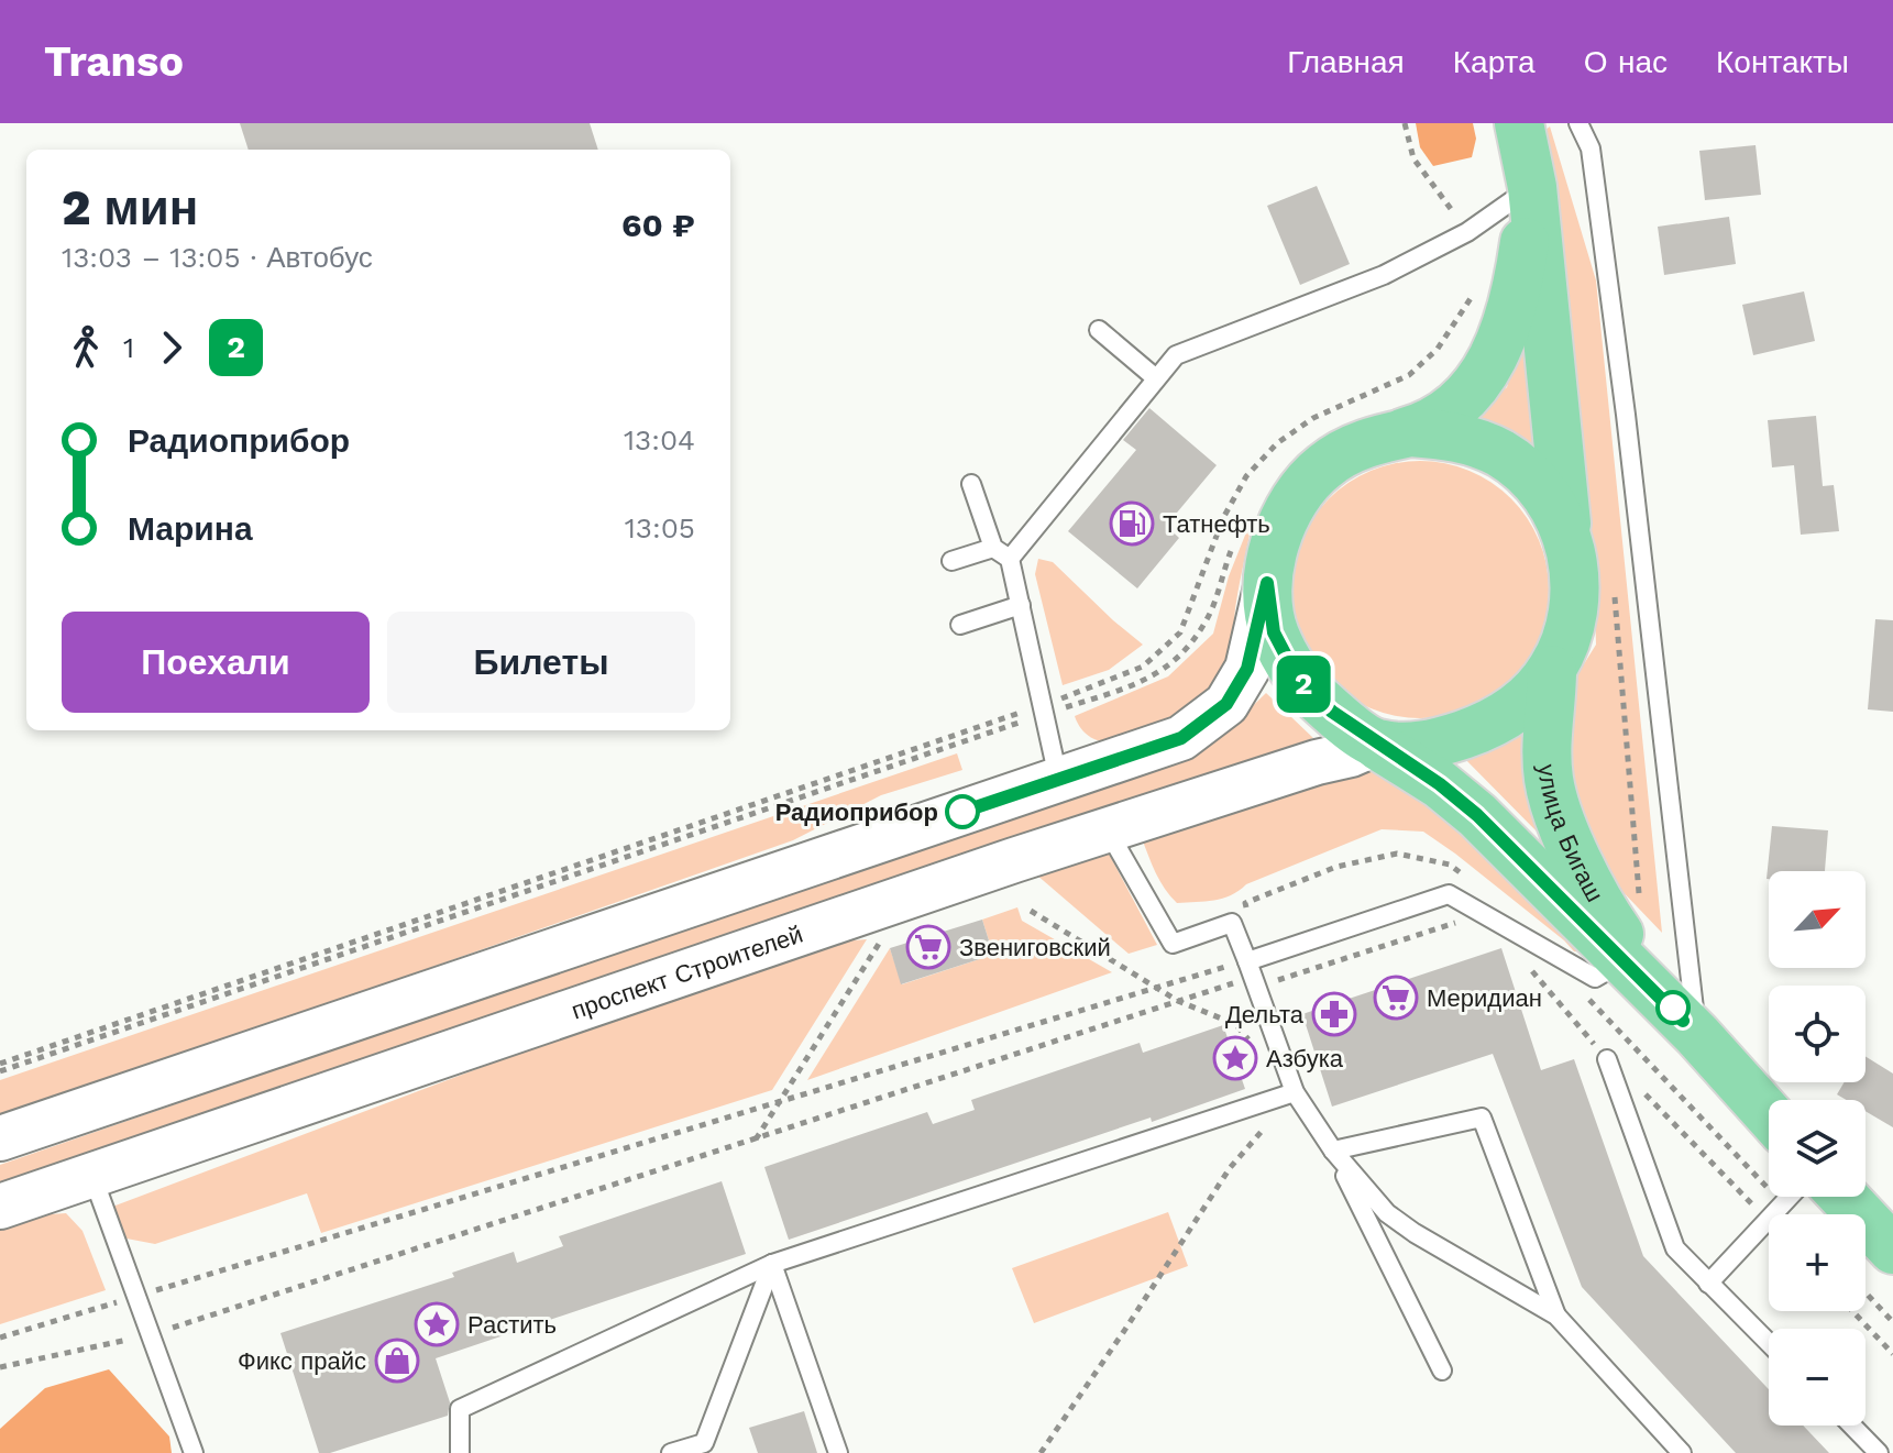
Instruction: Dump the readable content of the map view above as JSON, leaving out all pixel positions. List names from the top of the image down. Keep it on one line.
{"streets":{"main road":["улица Бигаш"],"street":["проспект Строителей"]},"crossings":[["улица Бигаш","проспект Строителей"]],"places":{"fuel station":["Татнефть"],"other":["Радиоприбор"],"supermarket":["Звениговский","Меридиан"],"pharmacy":["Дельта"],"place":["Азбука","Растить"],"shop":["Фикс прайс"]},"lines":["bus line 2"],"north":"top right","page":{"header":"Transo","nav":["Главная","Карта","О нас","Контакты"],"on_map":"2","heading":["2 мин","13:03 – 13:05 · Автобус","60 ₽"],"legs":["1","2"],"list":[{"name":"Радиоприбор","value":"13:04"},{"name":"Марина","value":"13:05"}],"buttons":["Поехали","Билеты"],"map_buttons":["+","−"]}}
